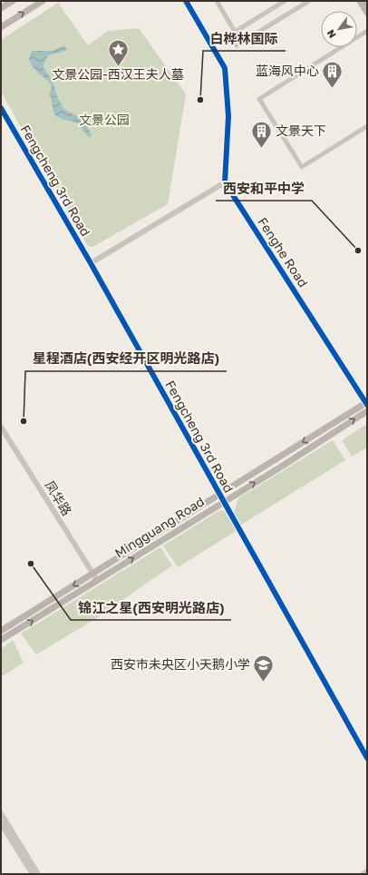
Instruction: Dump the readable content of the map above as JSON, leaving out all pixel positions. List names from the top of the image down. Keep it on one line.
{"streets":{"main road":["Mingguang Road"],"street":["Fengcheng 3rd Road","Fenghe Road","凤华路"]},"crossings":[["Fengcheng 3rd Road","Mingguang Road"],["Fenghe Road","Mingguang Road"],["凤华路","Mingguang Road"]],"parks":["文景公园"],"places":{"place":["文景公园-西汉王夫人墓"],"building":["蓝海风中心","文景天下"],"other":["白桦林国际","西安和平中学","星程酒店(西安经开区明光路店)","锦江之星(西安明光路店)"],"school or university":["西安市未央区小天鹅小学"]},"north":"bottom left"}
